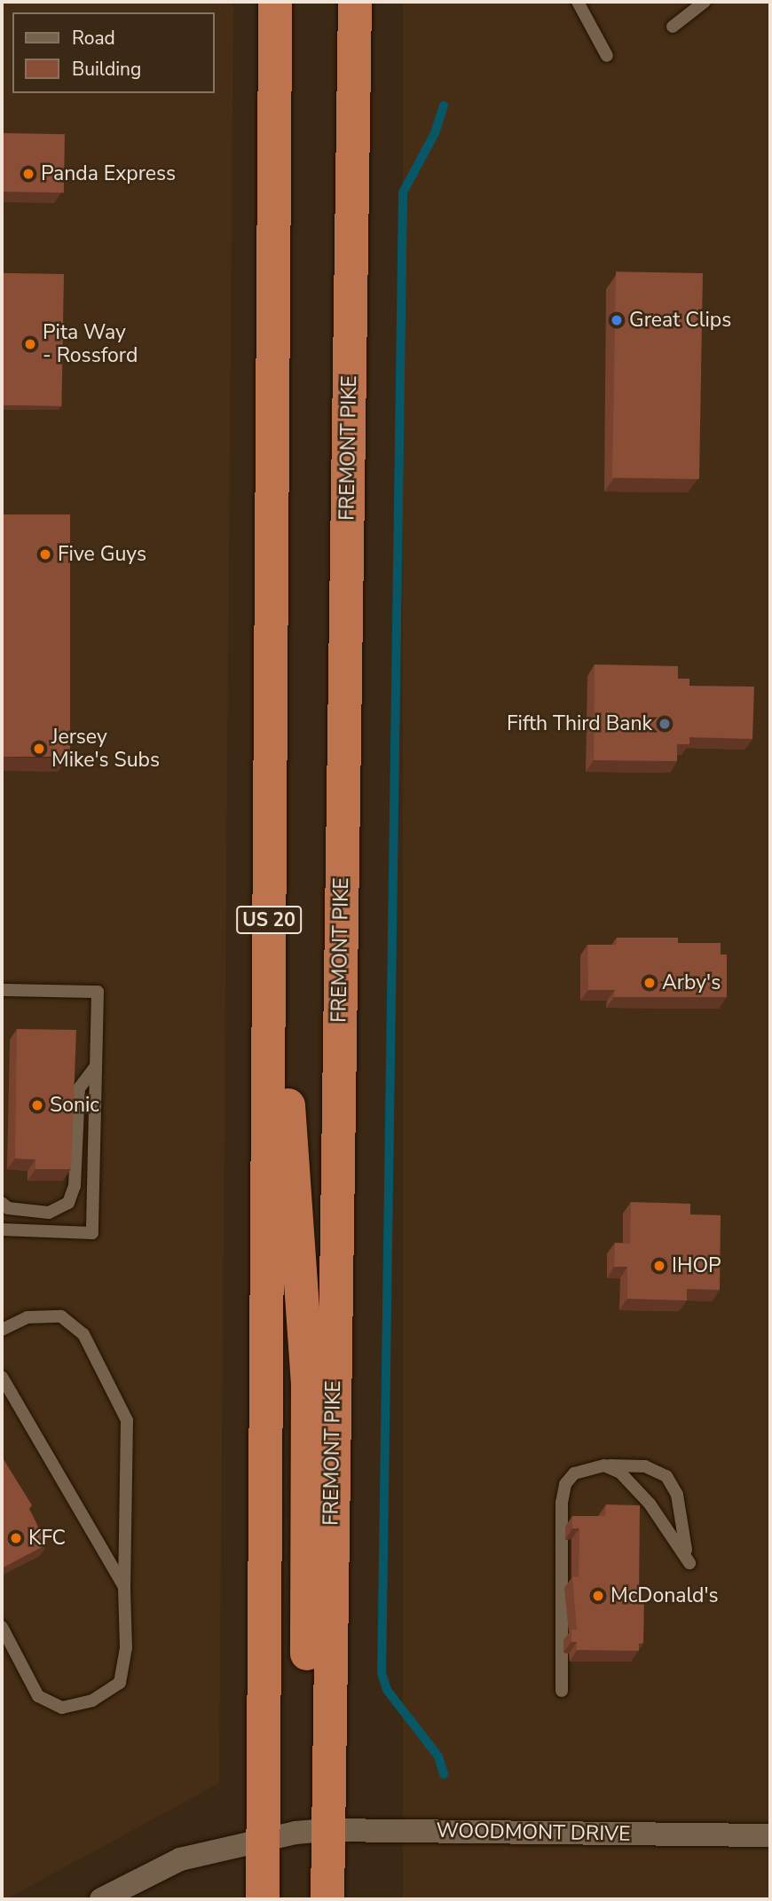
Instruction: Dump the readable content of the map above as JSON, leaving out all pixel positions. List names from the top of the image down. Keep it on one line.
{"streets":{"highway":["FREMONT PIKE","US 20"],"street":["WOODMONT DRIVE"]},"crossings":[["FREMONT PIKE","WOODMONT DRIVE"],["US 20","WOODMONT DRIVE"]],"places":["Panda Express","Great Clips","Pita Way - Rossford","Five Guys","Fifth Third Bank","Jersey Mike's Subs","Arby's","Sonic","IHOP","KFC","McDonald's"],"legend":["Road","Building"]}
